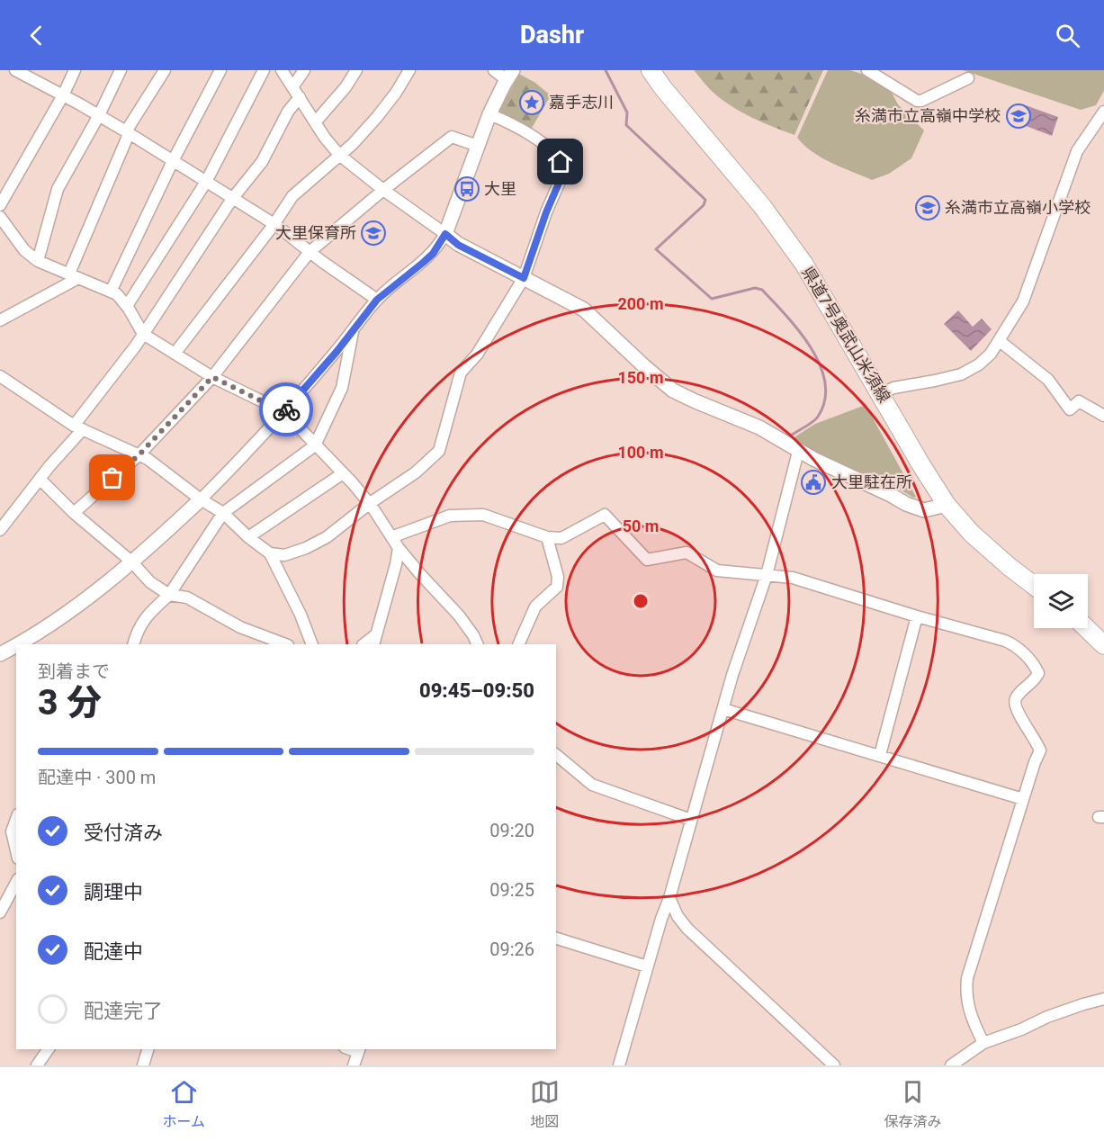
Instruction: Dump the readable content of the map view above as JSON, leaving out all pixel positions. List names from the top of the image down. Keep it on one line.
{"streets":{"main road":["県道7号奥武山米須線"]},"places":{"place":["嘉手志川"],"school or university":["糸満市立高嶺中学校","糸満市立高嶺小学校","大里保育所"],"bus stop":["大里"],"public building":["大里駐在所"]},"page":{"header":"Dashr","heading":["3 分","到着まで","09:45–09:50"],"bar":"配達中 · 300 m","list":[["受付済み","09:20"],["調理中","09:25"],["配達中","09:26"],"配達完了"],"tabs":["ホーム","地図","保存済み"]},"rings":["200 m","150 m","100 m","50 m"]}
